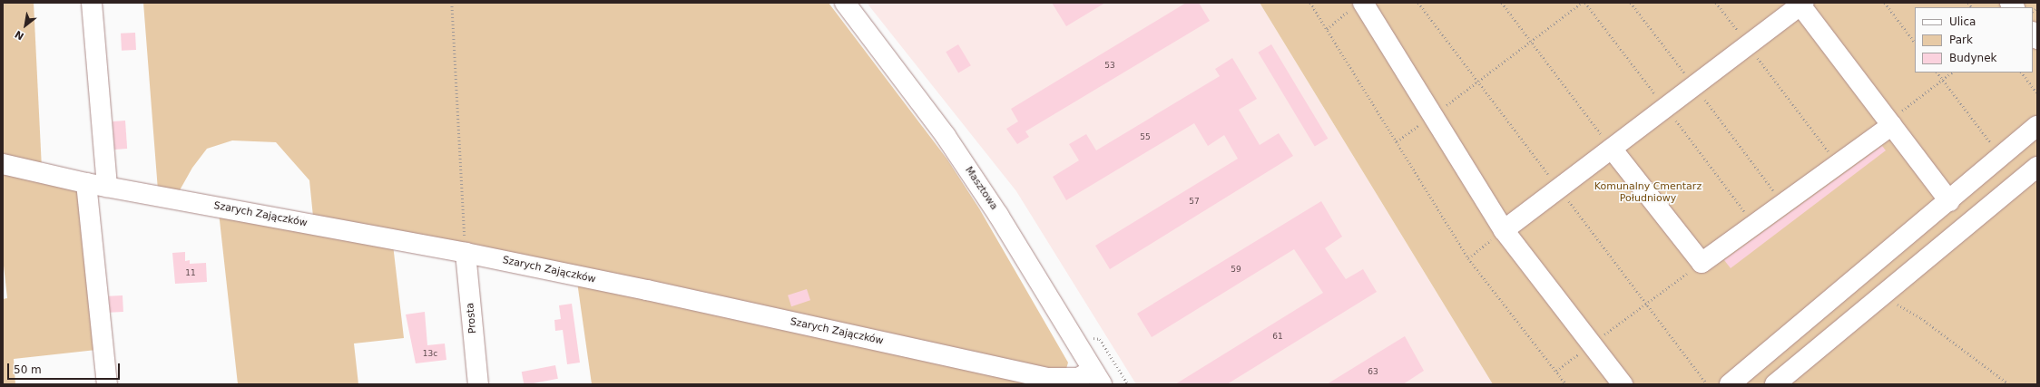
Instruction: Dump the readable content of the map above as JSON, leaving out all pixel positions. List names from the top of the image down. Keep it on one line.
{"streets":{"street":["Masztowa","Szarych Zajączków","Prosta"]},"crossings":[["Masztowa","Szarych Zajączków"],["Szarych Zajączków","Prosta"]],"parks":["Komunalny Cmentarz Południowy"],"house_numbers":["53","55","57","59","11","61","13c","63"],"legend":["Ulica","Park","Budynek"],"scale_bar":"50 m","north":"bottom left"}
